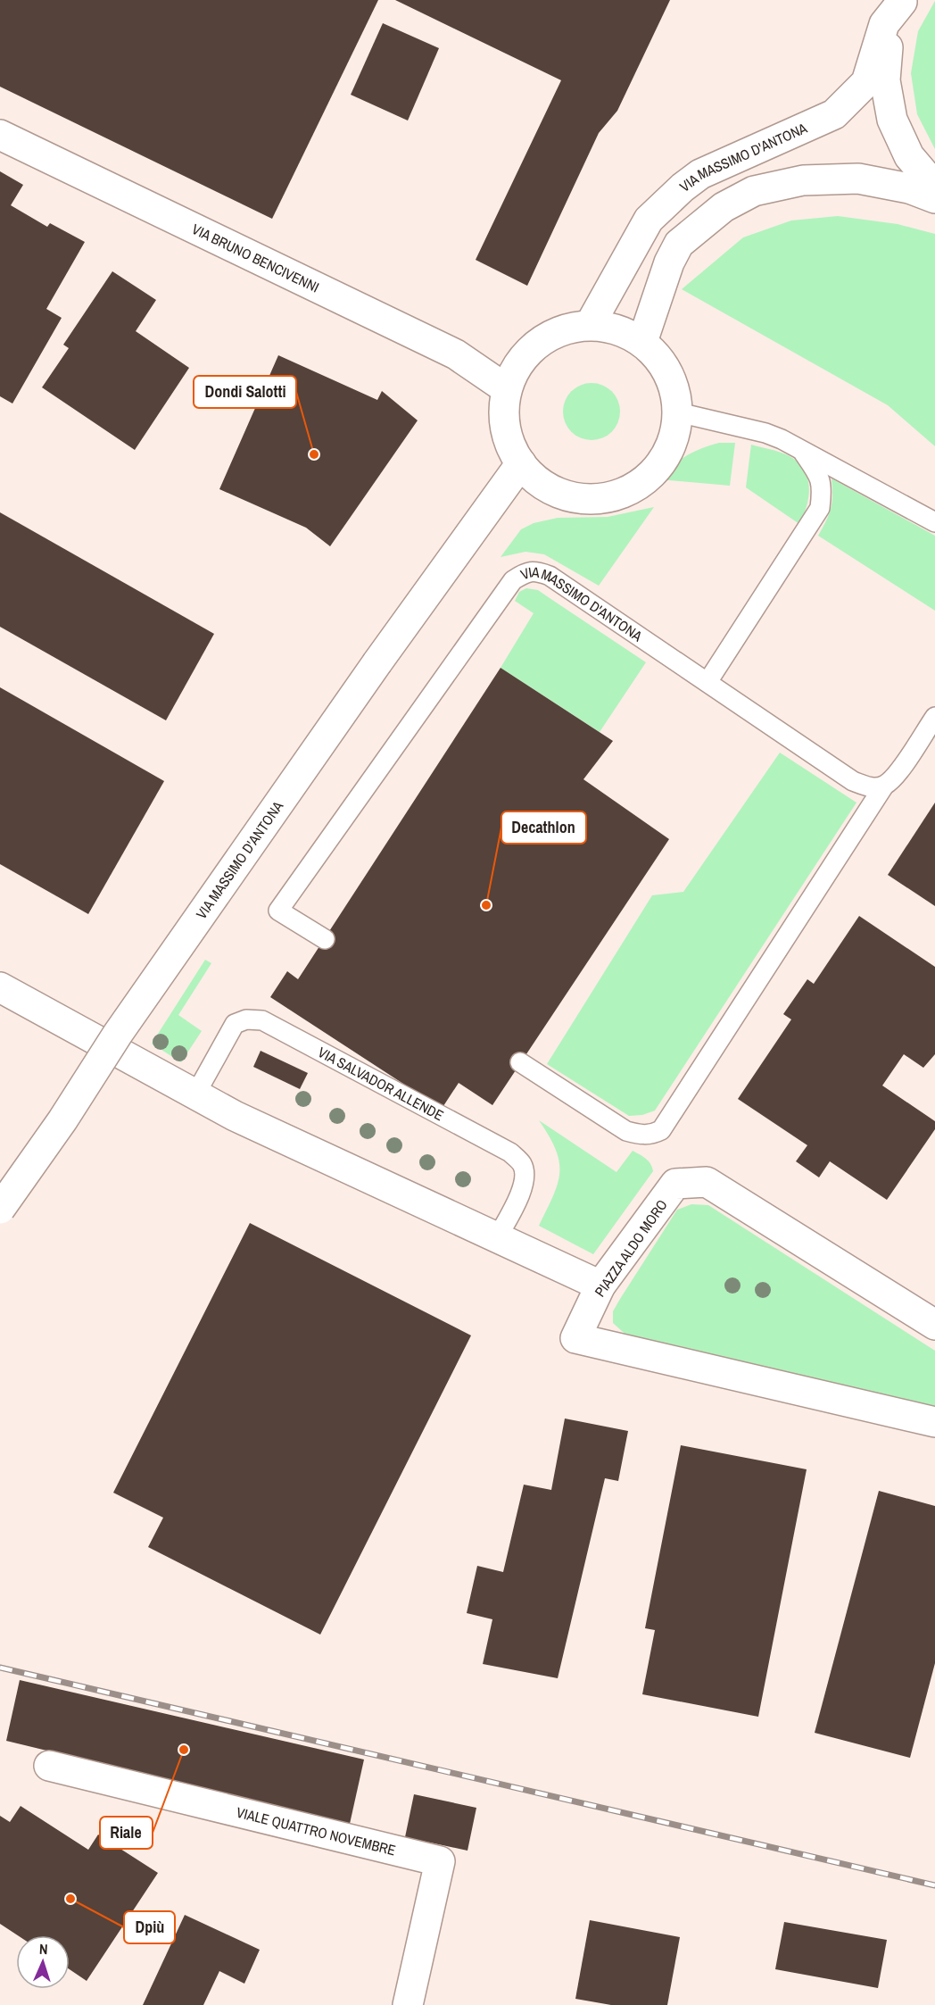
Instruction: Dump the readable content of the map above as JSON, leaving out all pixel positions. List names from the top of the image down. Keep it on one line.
{"streets":{"street":["VIA MASSIMO D'ANTONA","VIA BRUNO BENCIVENNI","PIAZZA ALDO MORO","VIALE QUATTRO NOVEMBRE"],"lane":["VIA SALVADOR ALLENDE"]},"crossings":[["VIA MASSIMO D'ANTONA","VIA BRUNO BENCIVENNI"]],"places":["Dondi Salotti","Decathlon","Riale","Dpiù"],"north":"top"}
